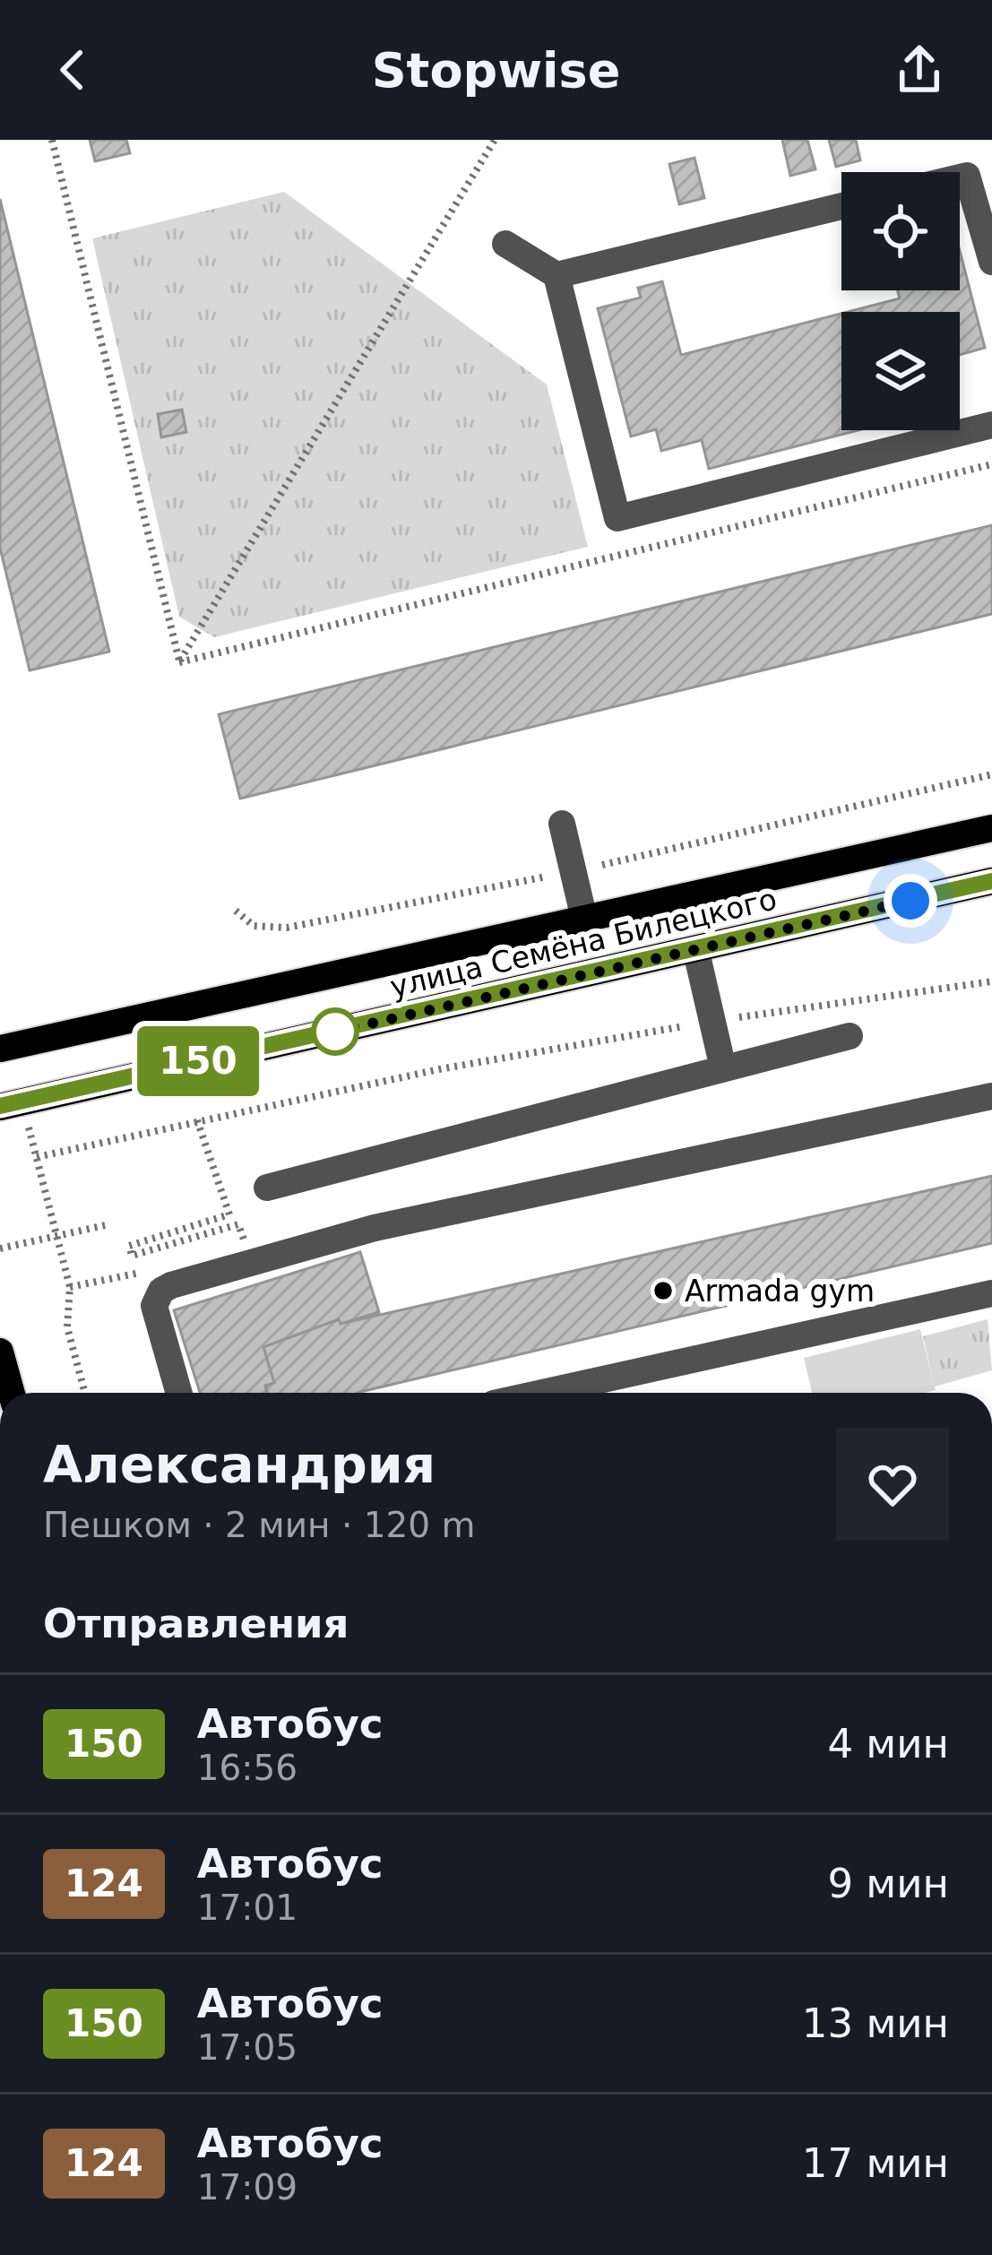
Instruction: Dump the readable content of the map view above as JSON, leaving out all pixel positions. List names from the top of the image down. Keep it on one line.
{"streets":{"main road":["улица Семёна Билецкого"]},"places":["Armada gym"],"lines":["bus line 150"],"page":{"header":"Stopwise","on_map":"150","heading":[["Александрия","Пешком · 2 мин · 120 m"],"Отправления"],"list":[{"mark":"150","name":"Автобус","note":"16:56","value":"4 мин"},{"mark":"124","name":"Автобус","note":"17:01","value":"9 мин"},{"mark":"150","name":"Автобус","note":"17:05","value":"13 мин"},{"mark":"124","name":"Автобус","note":"17:09","value":"17 мин"}]}}
